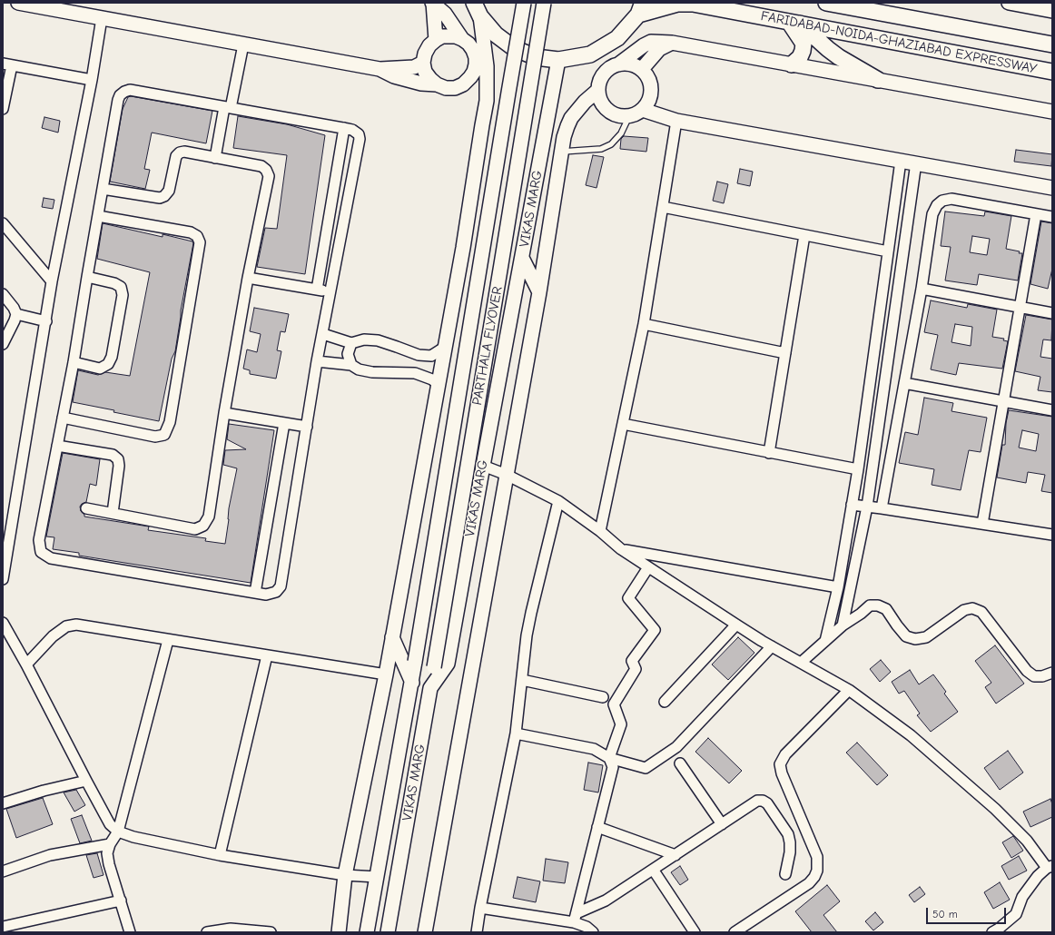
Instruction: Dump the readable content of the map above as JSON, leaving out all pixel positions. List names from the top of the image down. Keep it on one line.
{"streets":{"main road":["FARIDABAD-NOIDA-GHAZIABAD EXPRESSWAY","VIKAS MARG","PARTHALA FLYOVER"]},"crossings":[["VIKAS MARG","PARTHALA FLYOVER"]],"scale_bar":"50 m"}
